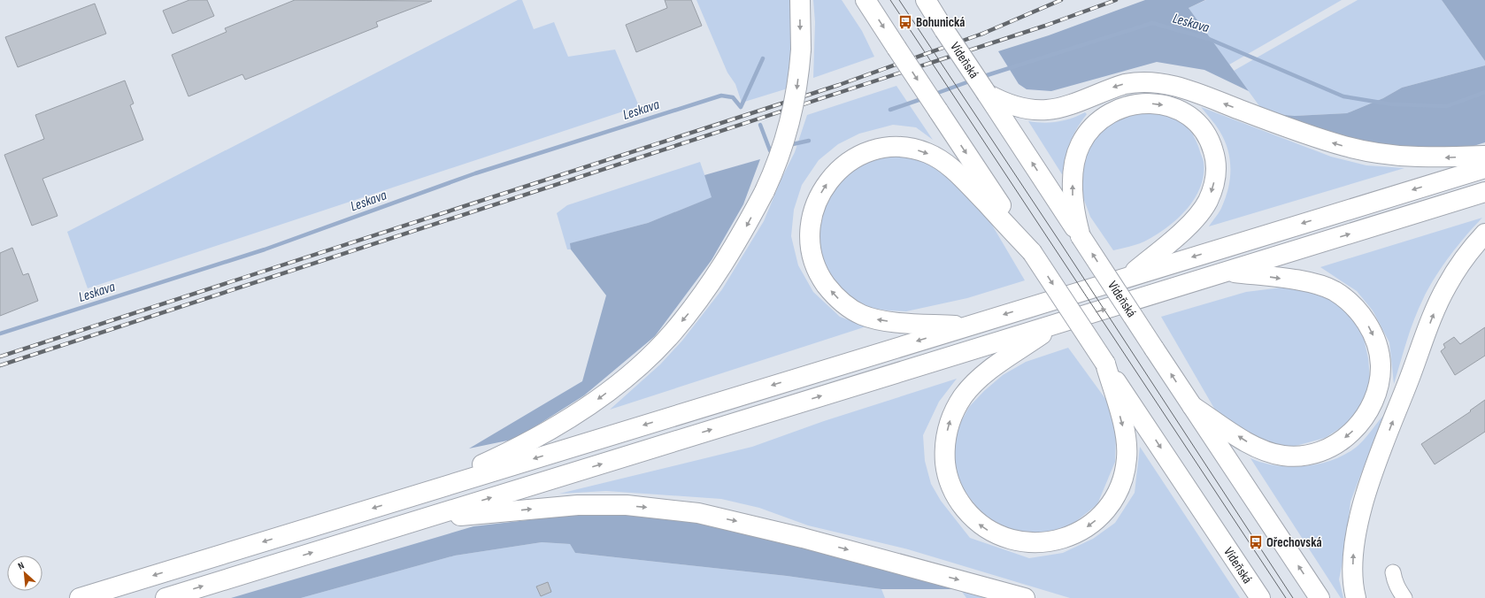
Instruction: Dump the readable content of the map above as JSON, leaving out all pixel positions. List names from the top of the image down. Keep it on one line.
{"streets":{"highway":["Vídeňská"]},"water":["Leskava"],"places":{"bus stop":["Bohunická","Ořechovská"]},"north":"top left"}
